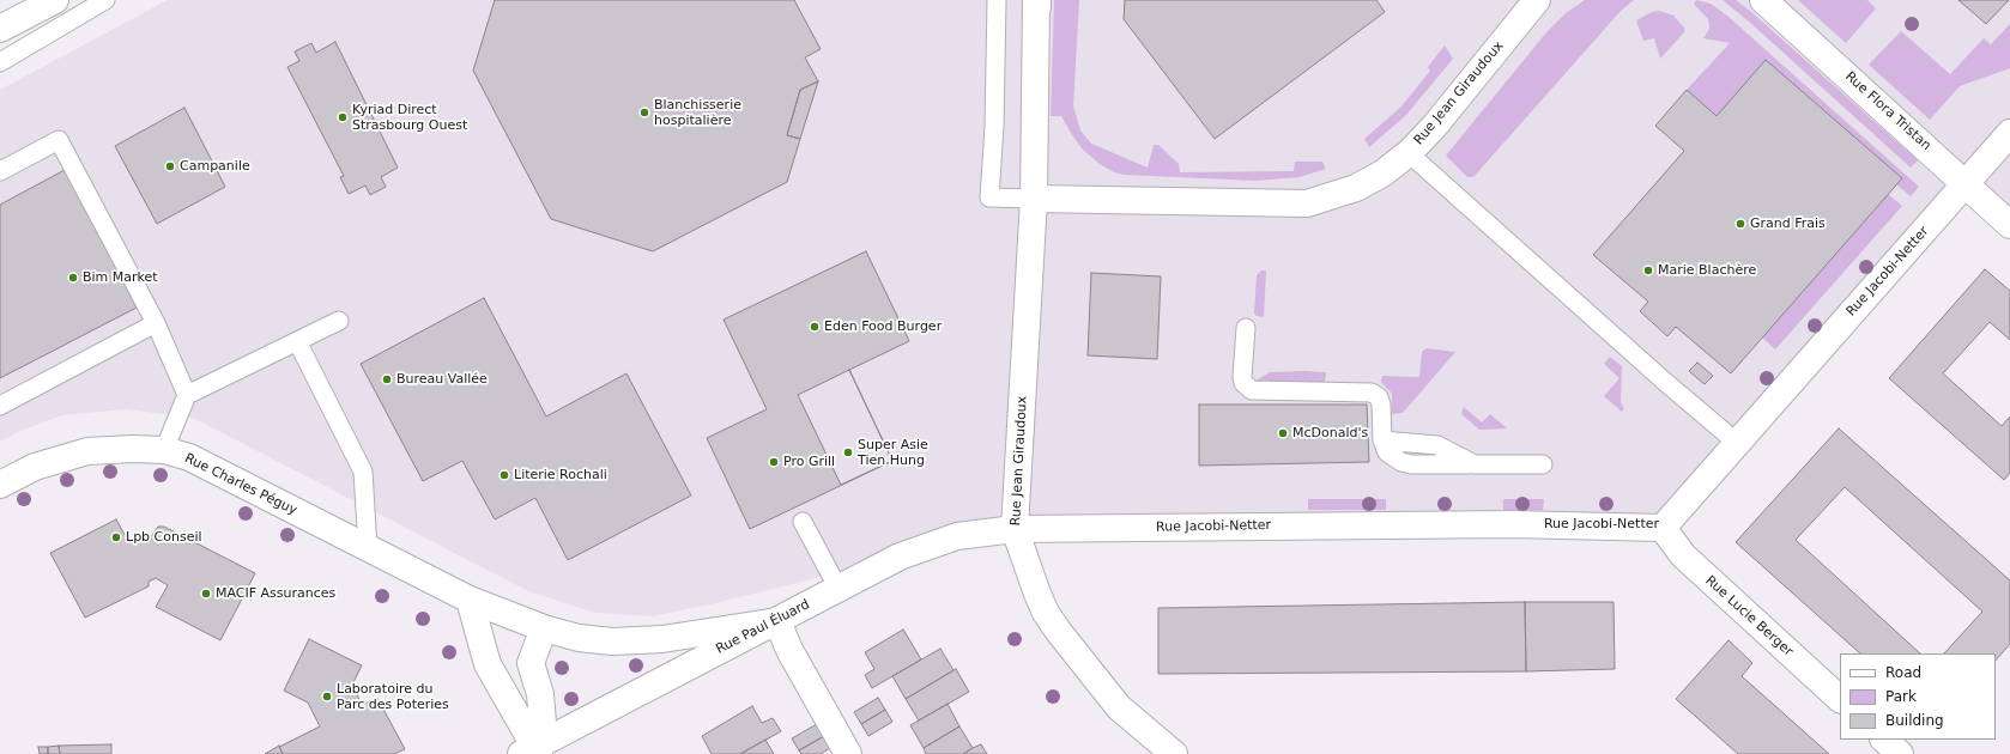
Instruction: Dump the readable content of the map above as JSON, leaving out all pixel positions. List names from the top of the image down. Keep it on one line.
{"streets":{"main road":["Rue Jean Giraudoux","Rue Flora Tristan","Rue Jacobi-Netter","Rue Charles Péguy","Rue Lucie Berger","Rue Paul Éluard"]},"crossings":[["Rue Jean Giraudoux","Rue Jacobi-Netter"],["Rue Jean Giraudoux","Rue Paul Éluard"],["Rue Flora Tristan","Rue Jacobi-Netter"],["Rue Jacobi-Netter","Rue Lucie Berger"],["Rue Jacobi-Netter","Rue Paul Éluard"],["Rue Charles Péguy","Rue Paul Éluard"]],"places":["Blanchisserie hospitalière","Kyriad Direct Strasbourg Ouest","Campanile","Grand Frais","Marie Blachère","Bim Market","Eden Food Burger","Bureau Vallée","McDonald's","Super Asie Tien Hung","Pro Grill","Literie Rochali","Lpb Conseil","MACIF Assurances","Laboratoire du Parc des Poteries"],"legend":["Road","Park","Building"]}
